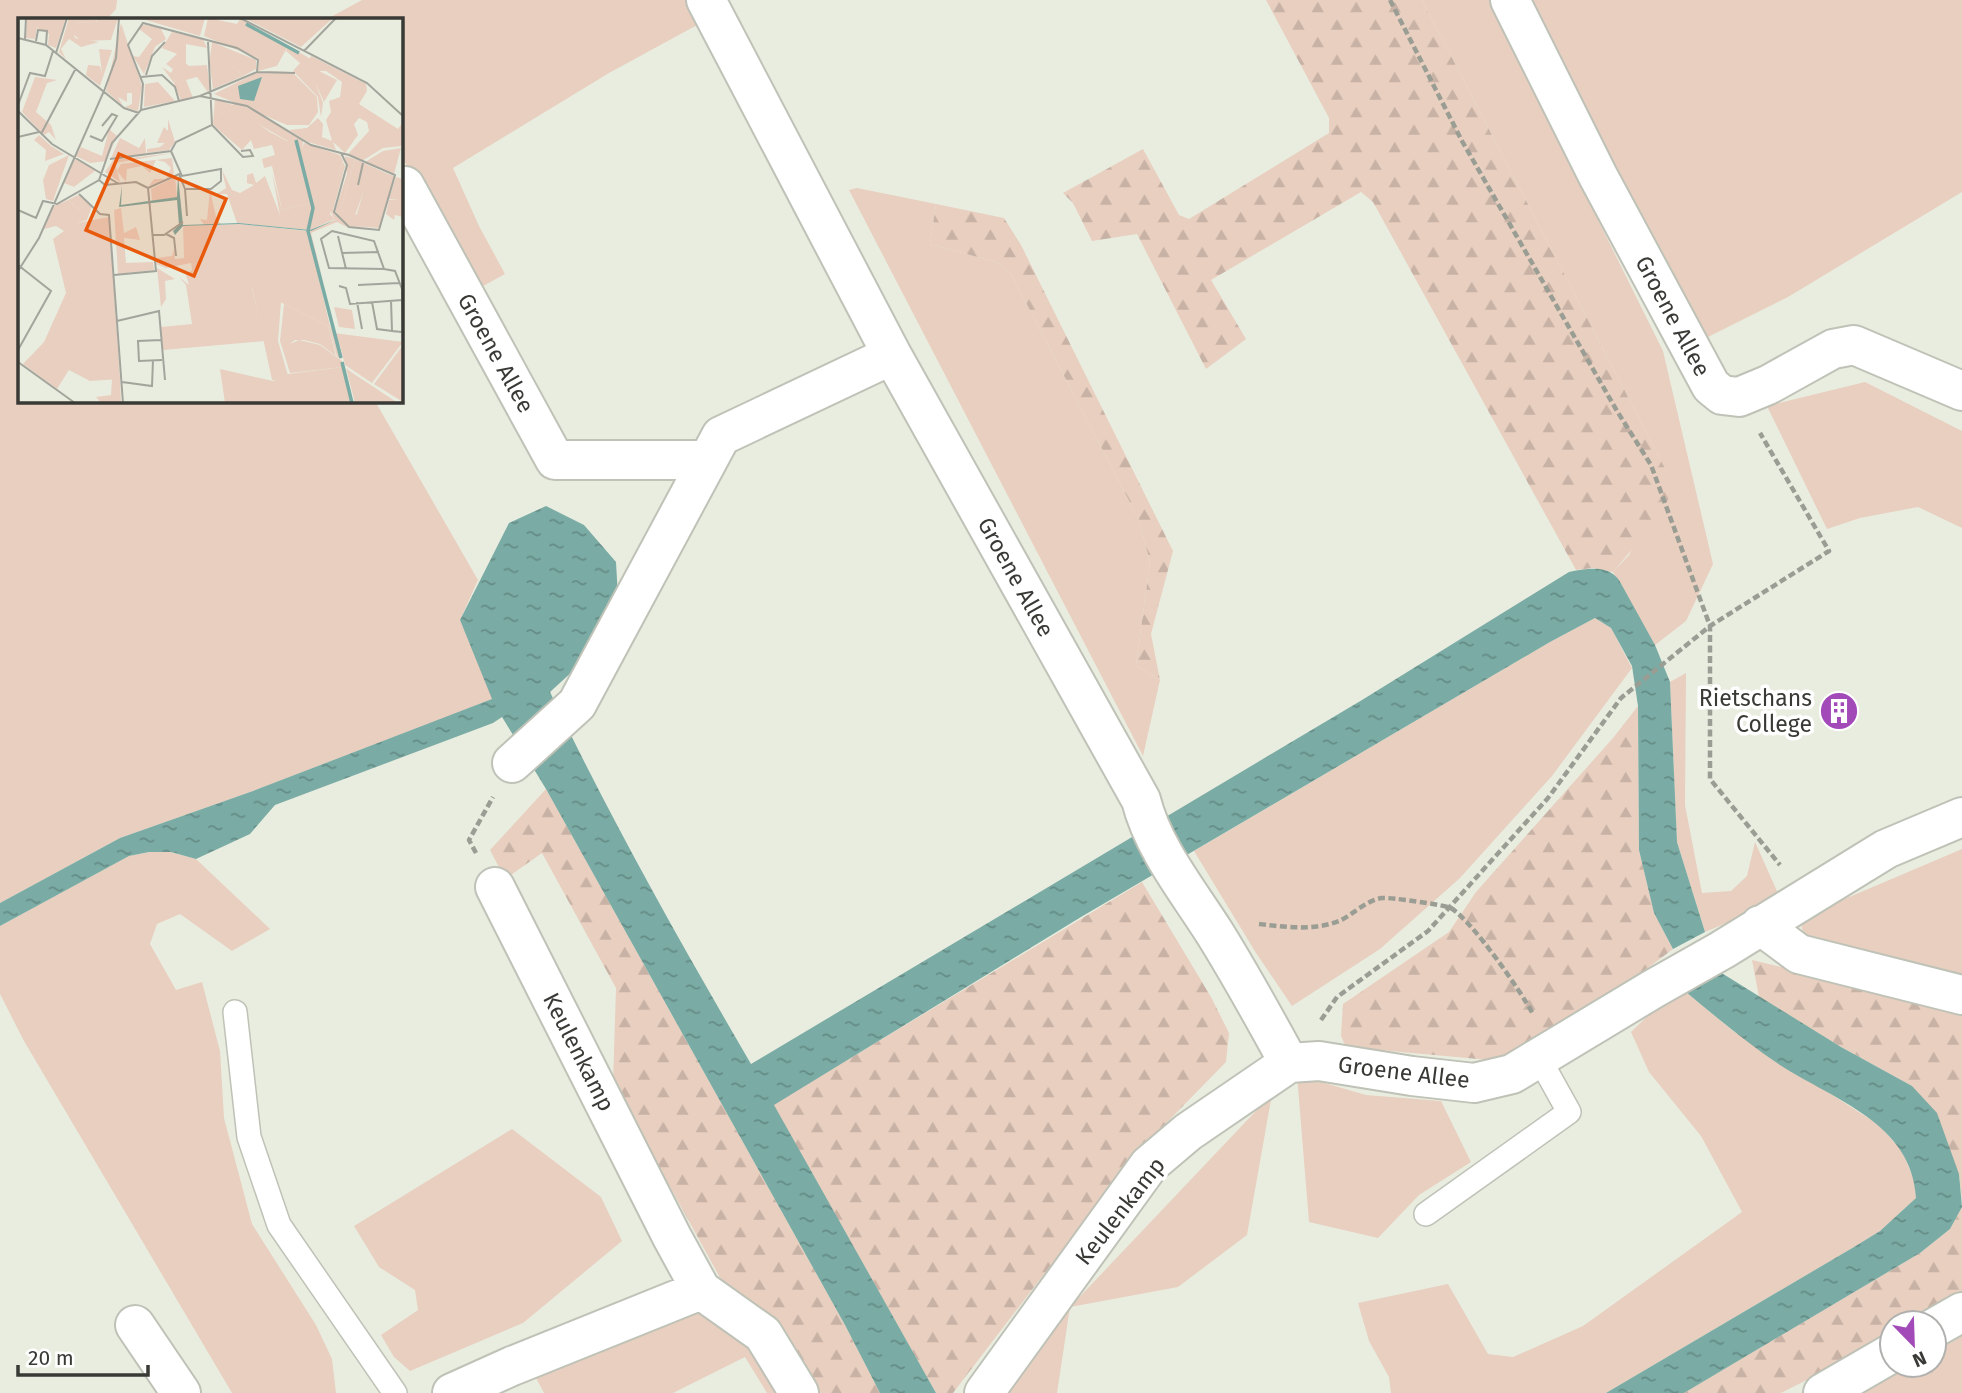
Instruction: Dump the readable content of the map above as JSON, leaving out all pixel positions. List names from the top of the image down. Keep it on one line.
{"streets":{"street":["Groene Allee","Keulenkamp"]},"crossings":[["Groene Allee","Keulenkamp"]],"places":{"building":["Rietschans College"]},"scale_bar":"20 m","north":"bottom right"}
